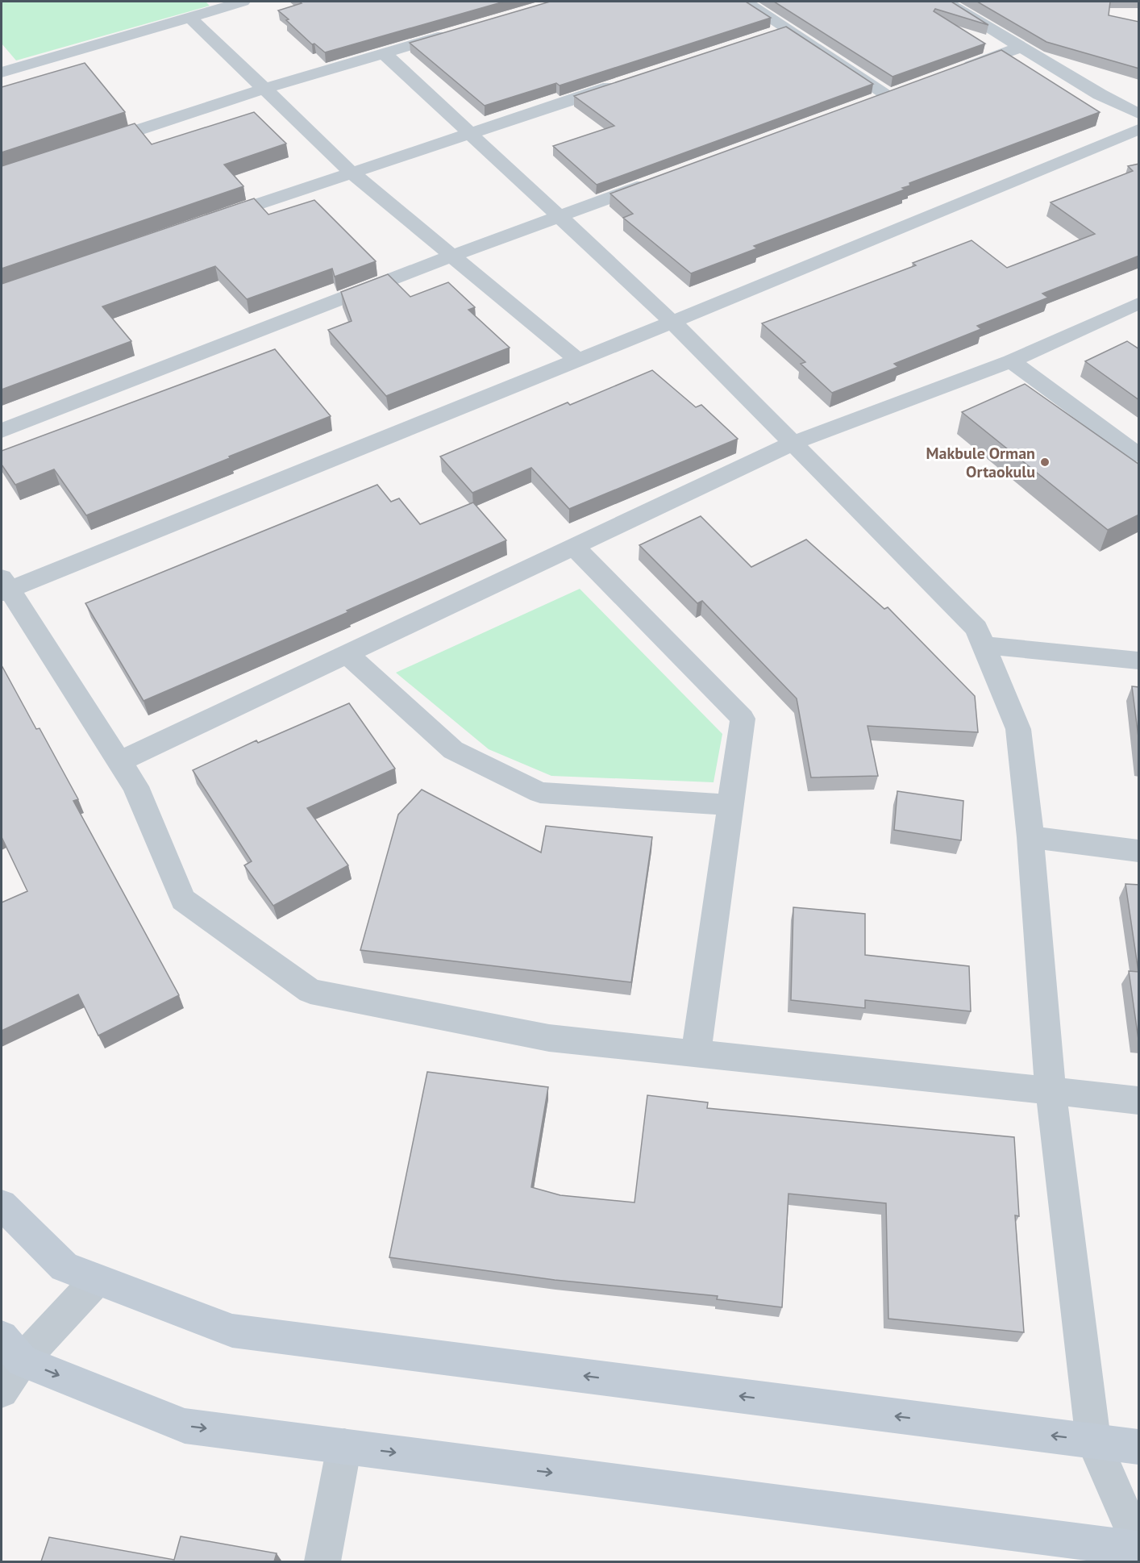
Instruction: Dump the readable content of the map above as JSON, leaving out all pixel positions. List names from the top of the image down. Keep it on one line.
{"places":["Makbule Orman Ortaokulu"]}
